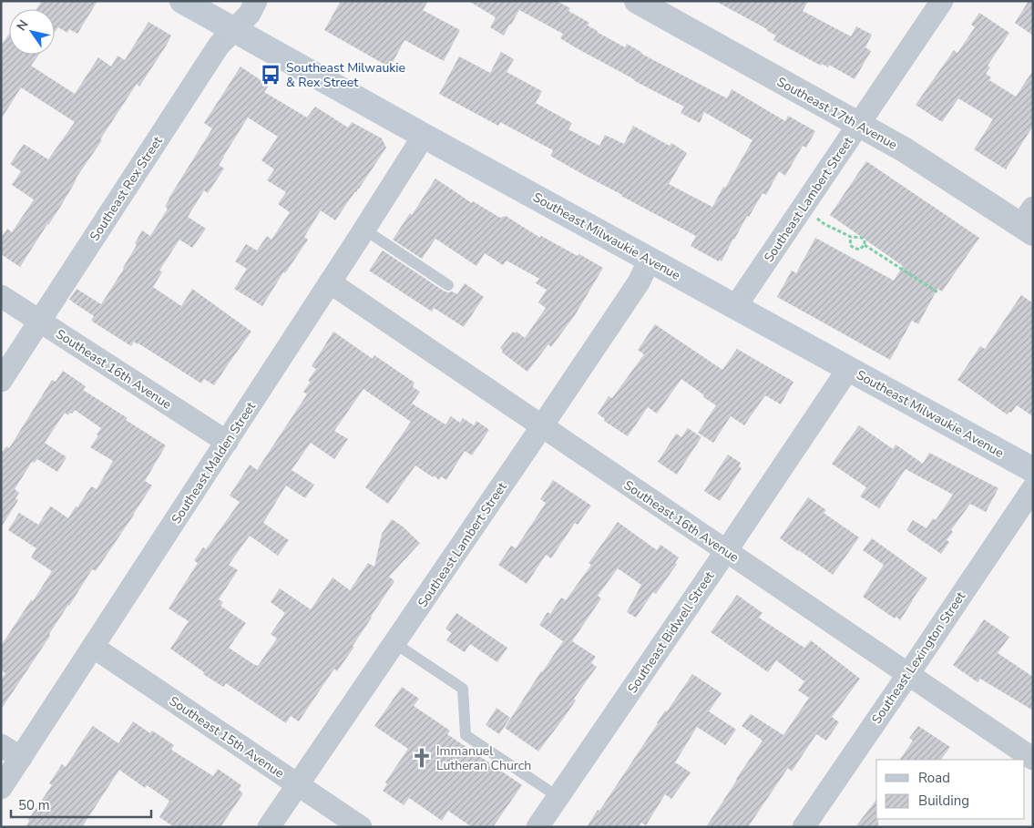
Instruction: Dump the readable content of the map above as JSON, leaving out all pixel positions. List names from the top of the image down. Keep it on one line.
{"streets":{"main road":["Southeast Milwaukie Avenue"],"street":["Southeast 17th Avenue","Southeast Rex Street","Southeast Lambert Street","Southeast 16th Avenue","Southeast Malden Street","Southeast Bidwell Street","Southeast Lexington Street","Southeast 15th Avenue"]},"crossings":[["Southeast 17th Avenue","Southeast Lambert Street"],["Southeast Rex Street","Southeast Milwaukie Avenue"],["Southeast Rex Street","Southeast 16th Avenue"],["Southeast Lambert Street","Southeast Milwaukie Avenue"],["Southeast Lambert Street","Southeast 16th Avenue"],["Southeast Lambert Street","Southeast 15th Avenue"],["Southeast Milwaukie Avenue","Southeast Malden Street"],["Southeast Milwaukie Avenue","Southeast Bidwell Street"],["Southeast 16th Avenue","Southeast Malden Street"],["Southeast 16th Avenue","Southeast Bidwell Street"],["Southeast 16th Avenue","Southeast Lexington Street"],["Southeast Malden Street","Southeast 15th Avenue"]],"places":{"bus stop":["Southeast Milwaukie & Rex Street"],"church":["Immanuel Lutheran Church"]},"legend":["Road","Building"],"scale_bar":"50 m","north":"top left"}
